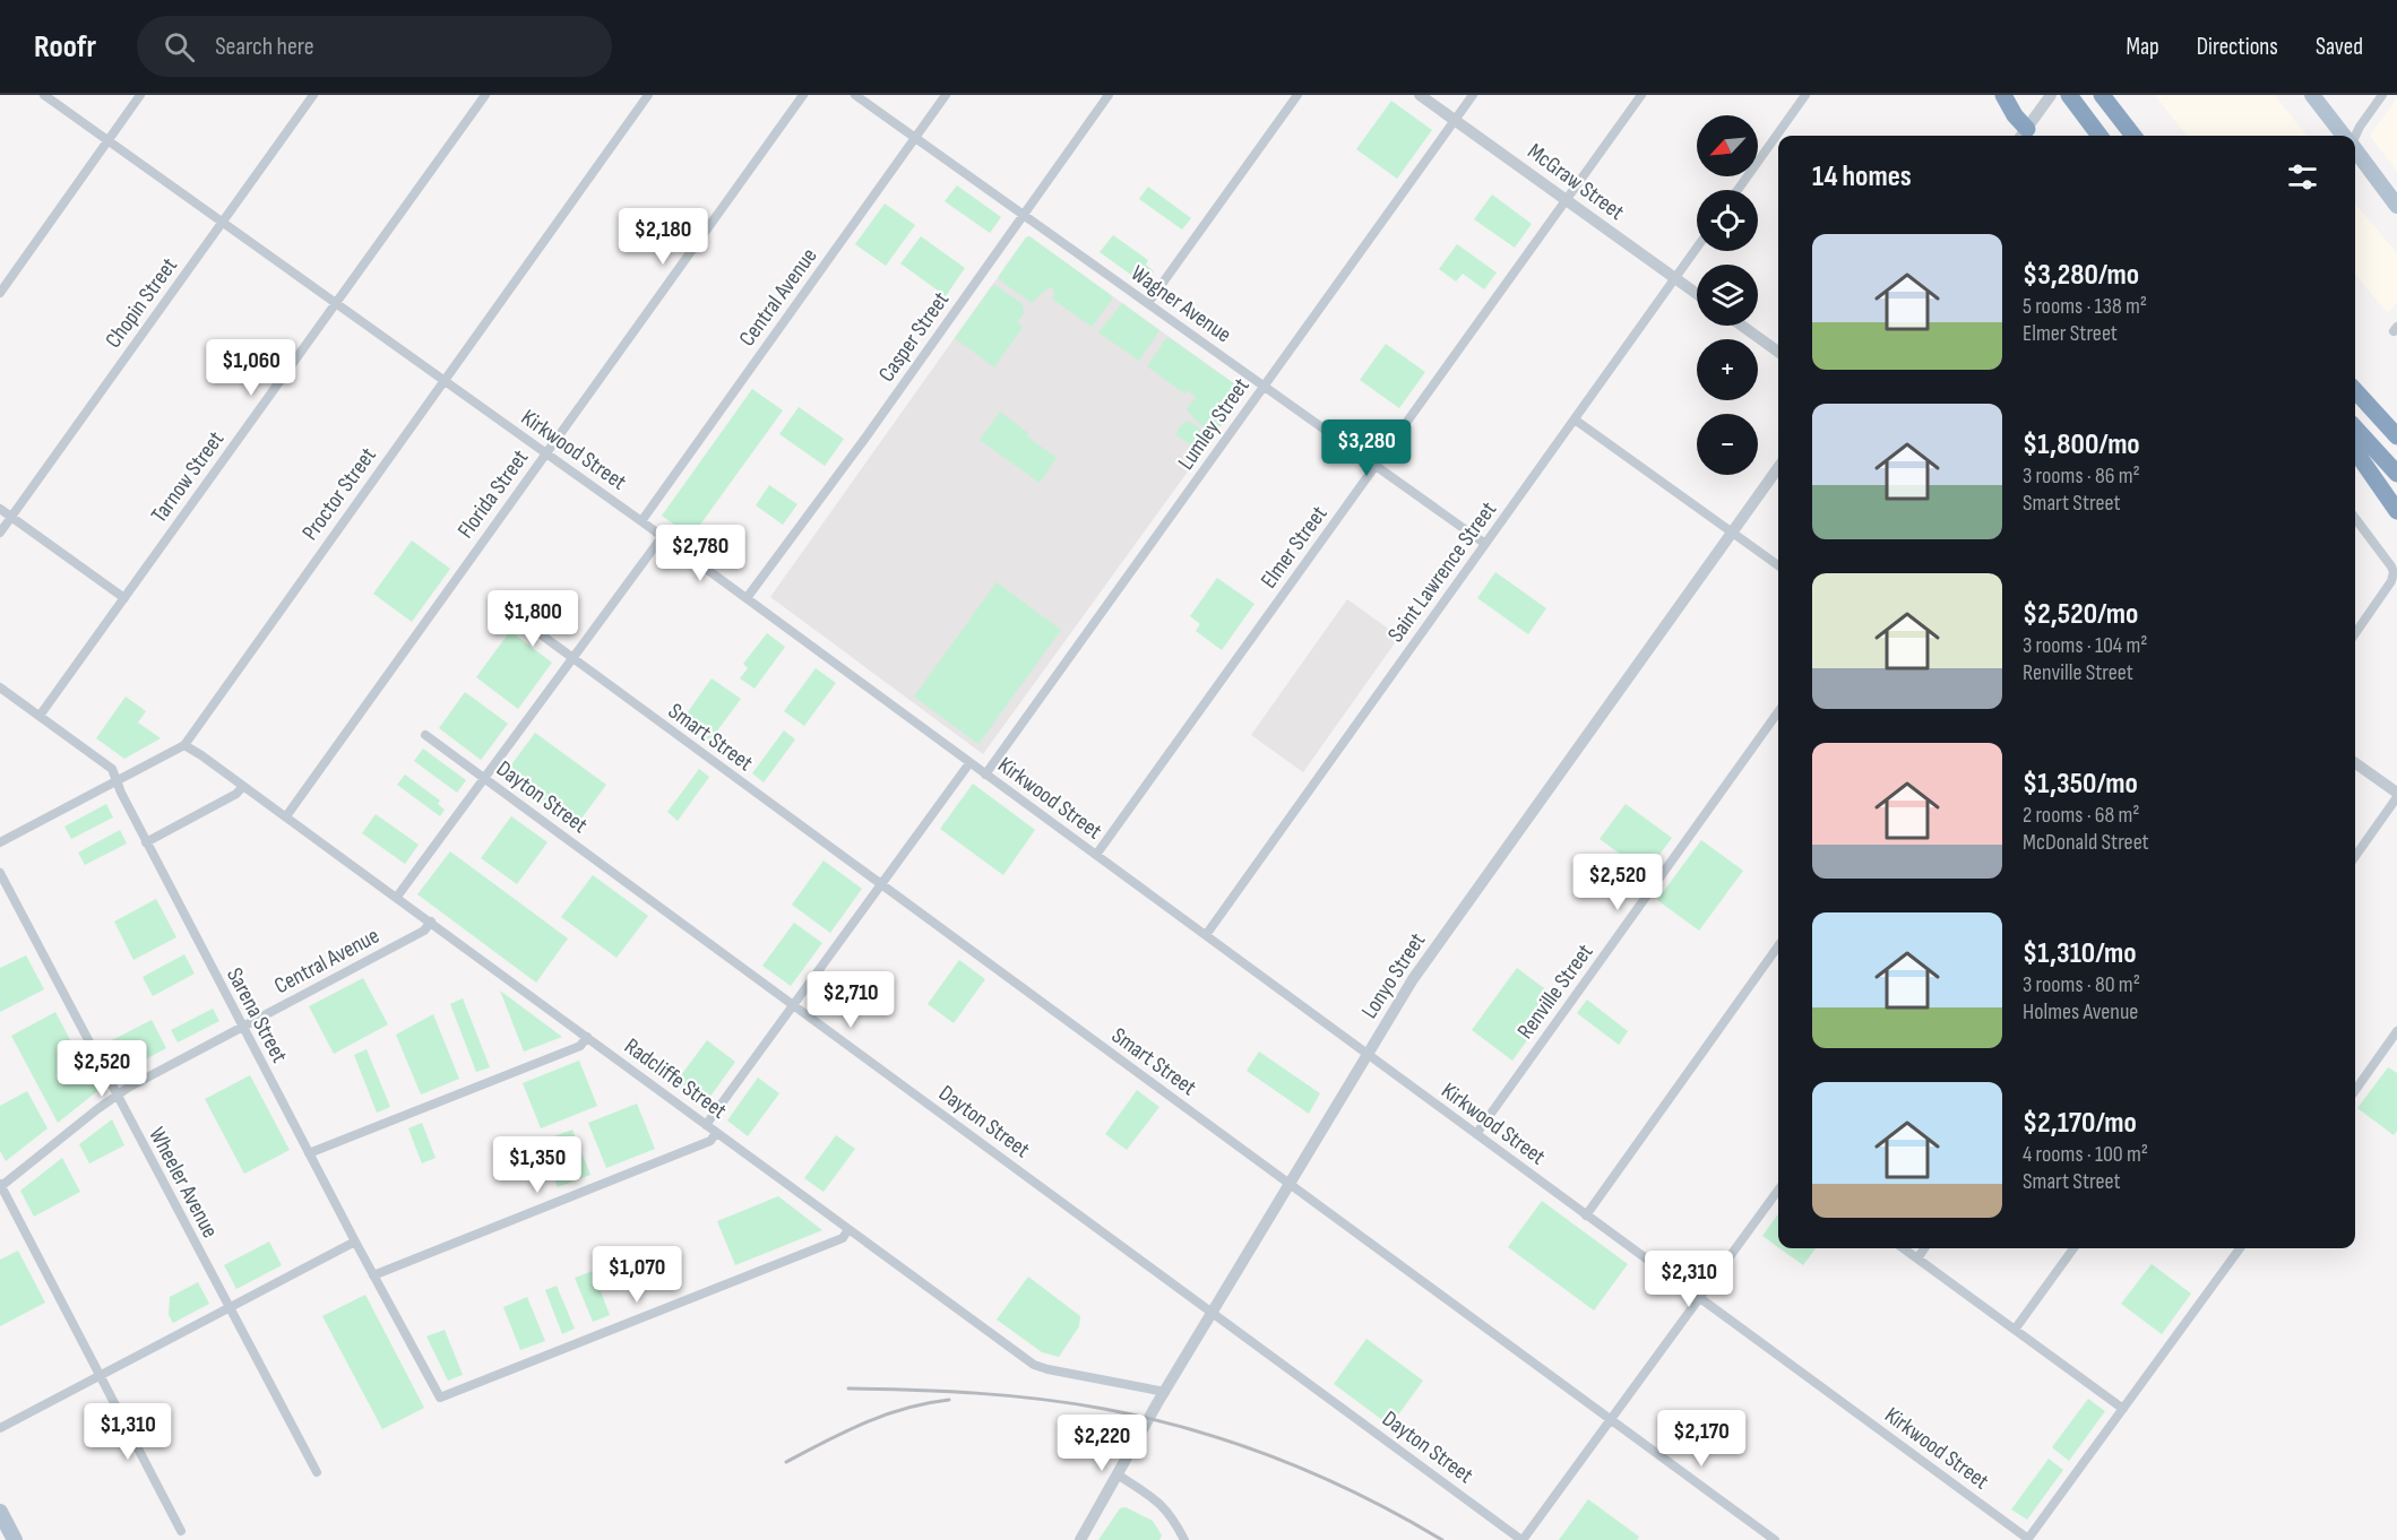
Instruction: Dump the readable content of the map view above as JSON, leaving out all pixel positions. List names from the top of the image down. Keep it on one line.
{"streets":{"street":["McGraw Street","Central Avenue","Chopin Street","Wagner Avenue","Casper Street","Lumley Street","Kirkwood Street","Tarnow Street","Proctor Street","Florida Street","Elmer Street","Saint Lawrence Street","Smart Street","Dayton Street","Lonyo Street","Renville Street","Sarena Street","Radcliffe Street","Wheeler Avenue"]},"crossings":[["McGraw Street","Lumley Street"],["McGraw Street","Elmer Street"],["McGraw Street","Saint Lawrence Street"],["Central Avenue","Wagner Avenue"],["Central Avenue","Kirkwood Street"],["Central Avenue","Sarena Street"],["Central Avenue","Radcliffe Street"],["Central Avenue","Wheeler Avenue"],["Chopin Street","Kirkwood Street"],["Wagner Avenue","Casper Street"],["Wagner Avenue","Lumley Street"],["Wagner Avenue","Elmer Street"],["Wagner Avenue","Saint Lawrence Street"],["Casper Street","Kirkwood Street"],["Lumley Street","Kirkwood Street"],["Kirkwood Street","Tarnow Street"],["Kirkwood Street","Proctor Street"],["Kirkwood Street","Florida Street"],["Kirkwood Street","Elmer Street"],["Kirkwood Street","Saint Lawrence Street"],["Kirkwood Street","Lonyo Street"],["Kirkwood Street","Renville Street"],["Tarnow Street","Sarena Street"],["Proctor Street","Sarena Street"],["Proctor Street","Radcliffe Street"],["Florida Street","Radcliffe Street"],["Smart Street","Lonyo Street"],["Dayton Street","Lonyo Street"],["Lonyo Street","Radcliffe Street"],["Sarena Street","Radcliffe Street"]],"north":"bottom left","page":{"header":"Roofr","search":"Search here","nav":["Map","Directions","Saved"],"map_buttons":["+","−"],"heading":"14 homes","price":["$2,180","$1,060","$3,280","$2,780","$1,800","$2,520","$2,710","$2,520","$1,350","$1,070","$2,310","$1,310","$2,170","$2,220"],"list":[{"name":"$3,280/mo","note":"5 rooms · 138 m² · Elmer Street"},{"name":"$1,800/mo","note":"3 rooms · 86 m² · Smart Street"},{"name":"$2,520/mo","note":"3 rooms · 104 m² · Renville Street"},{"name":"$1,350/mo","note":"2 rooms · 68 m² · McDonald Street"},{"name":"$1,310/mo","note":"3 rooms · 80 m² · Holmes Avenue"},{"name":"$2,170/mo","note":"4 rooms · 100 m² · Smart Street"}]}}
